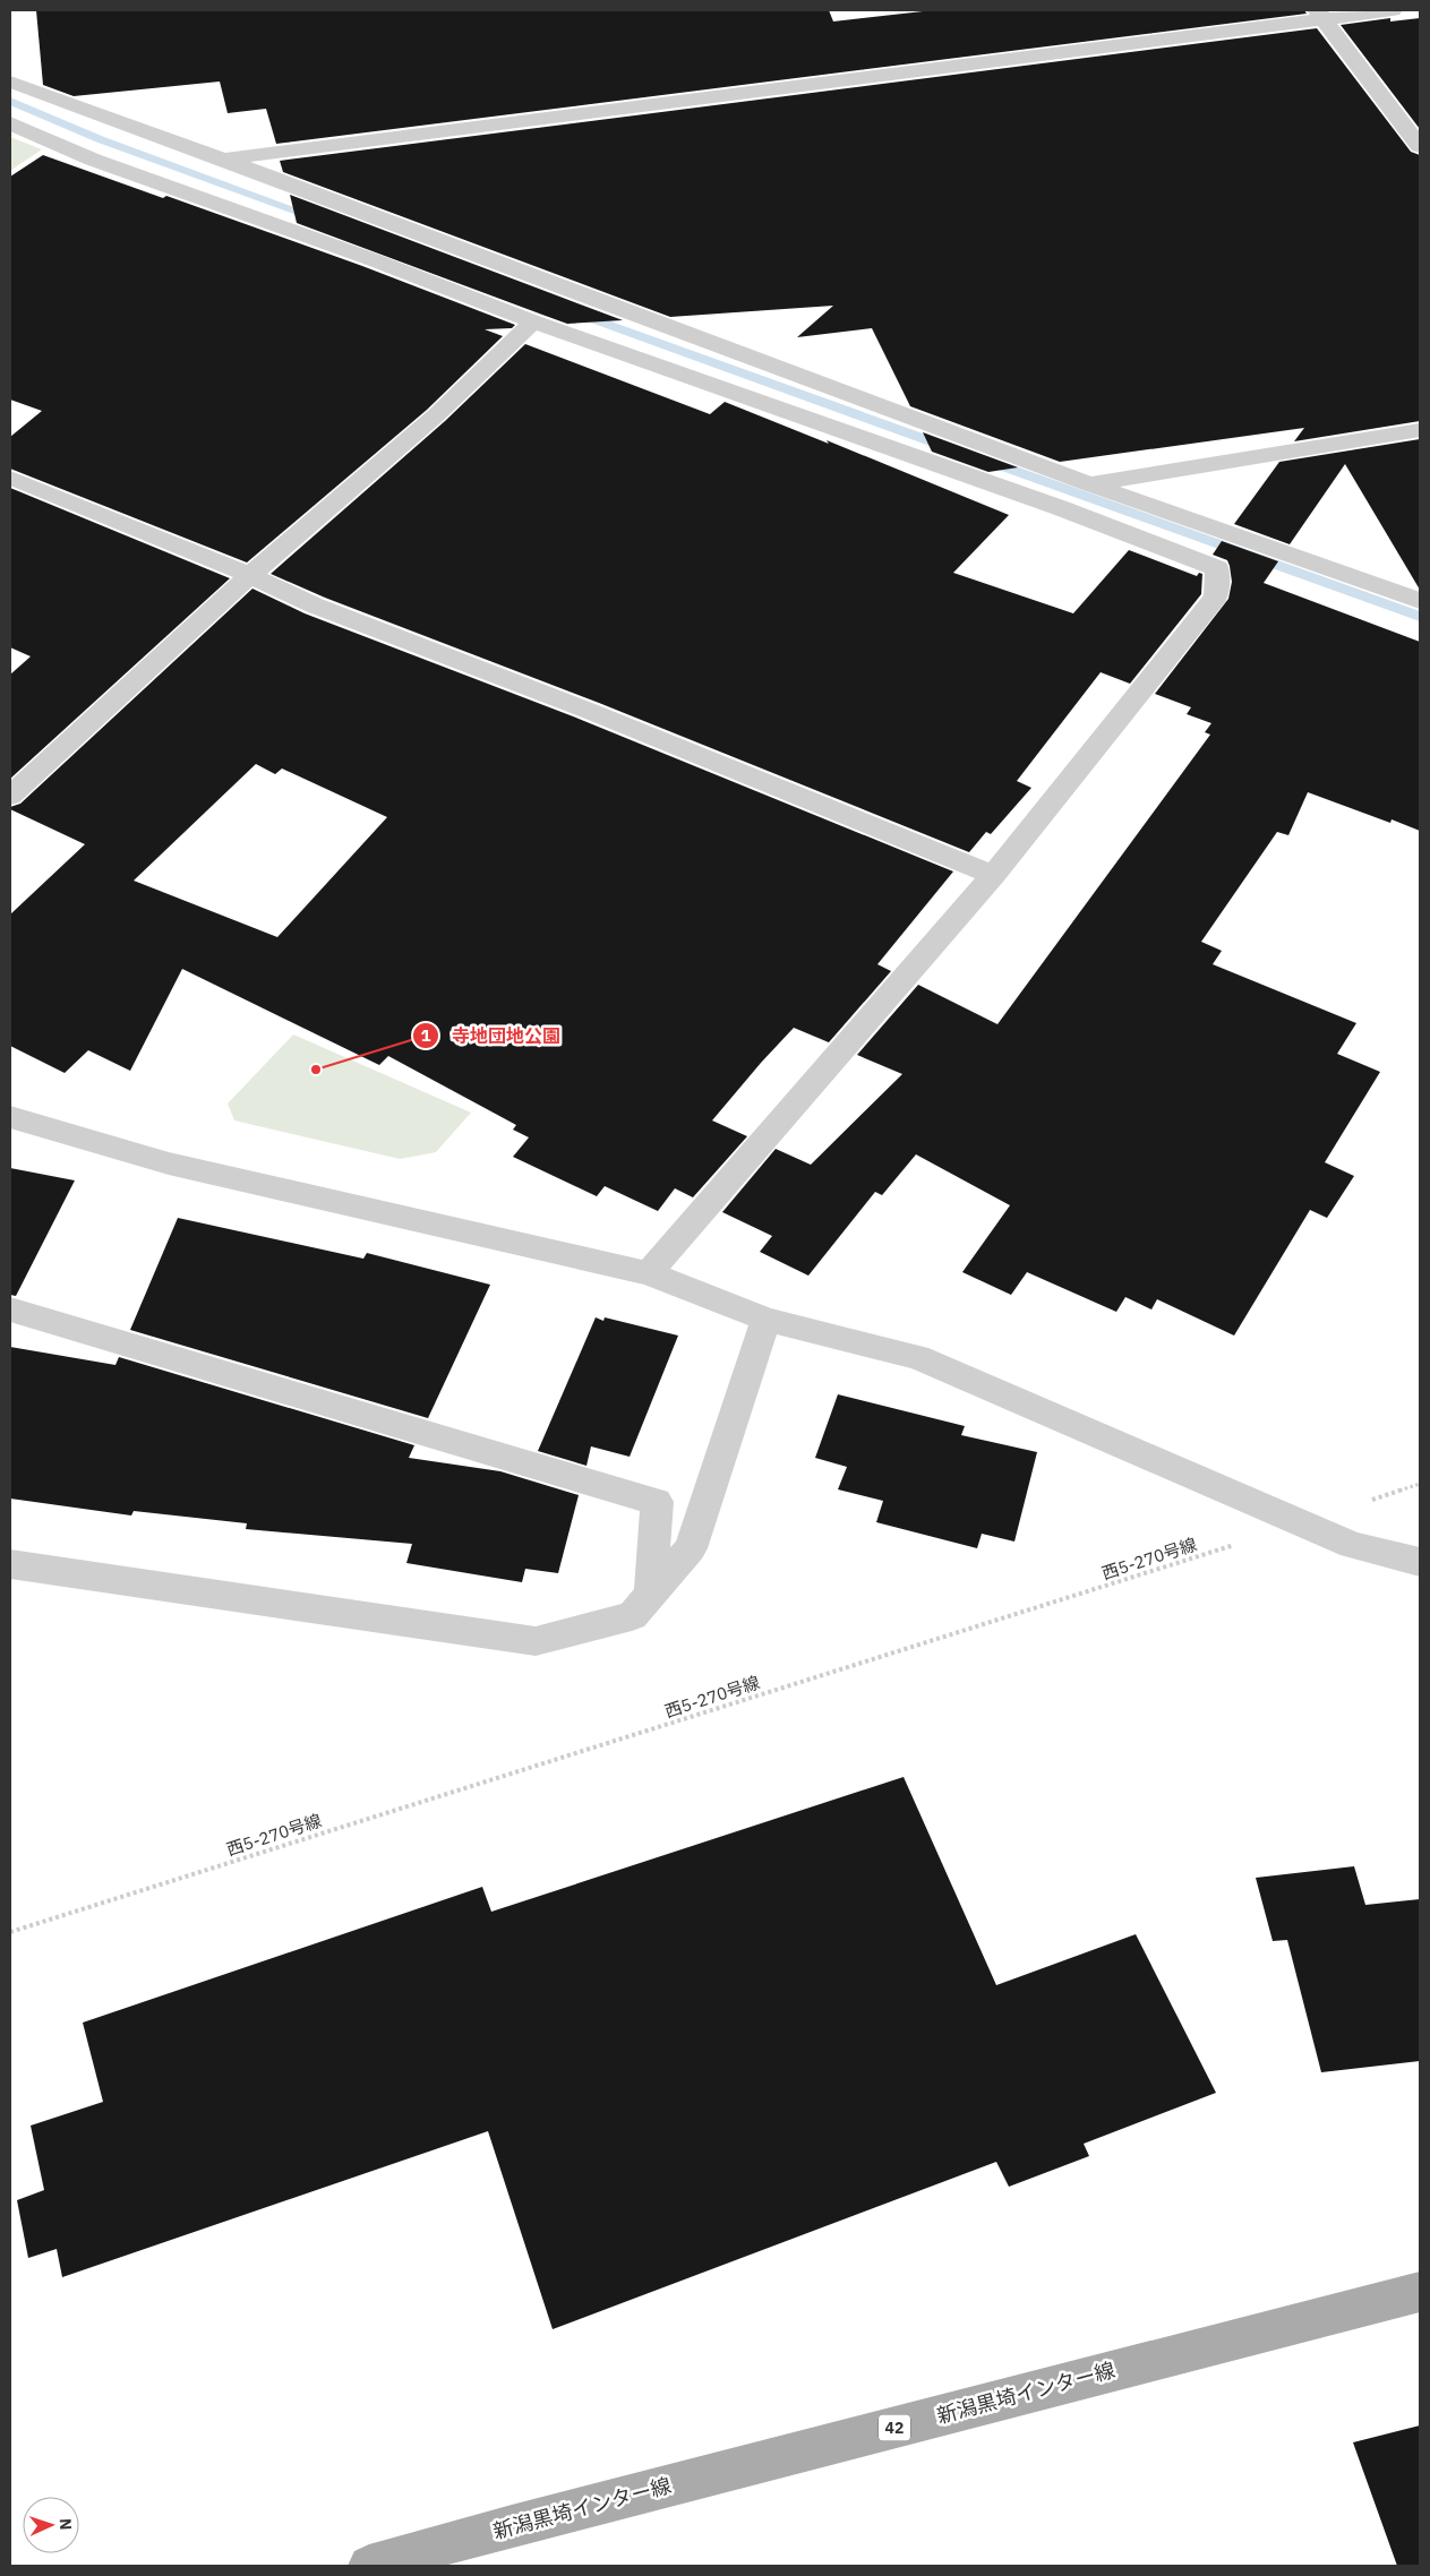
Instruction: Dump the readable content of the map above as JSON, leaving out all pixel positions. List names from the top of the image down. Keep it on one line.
{"streets":{"main road":["新潟黒埼インター線","42"],"path":["西5-270号線"]},"places":["寺地団地公園"],"north":"right"}
